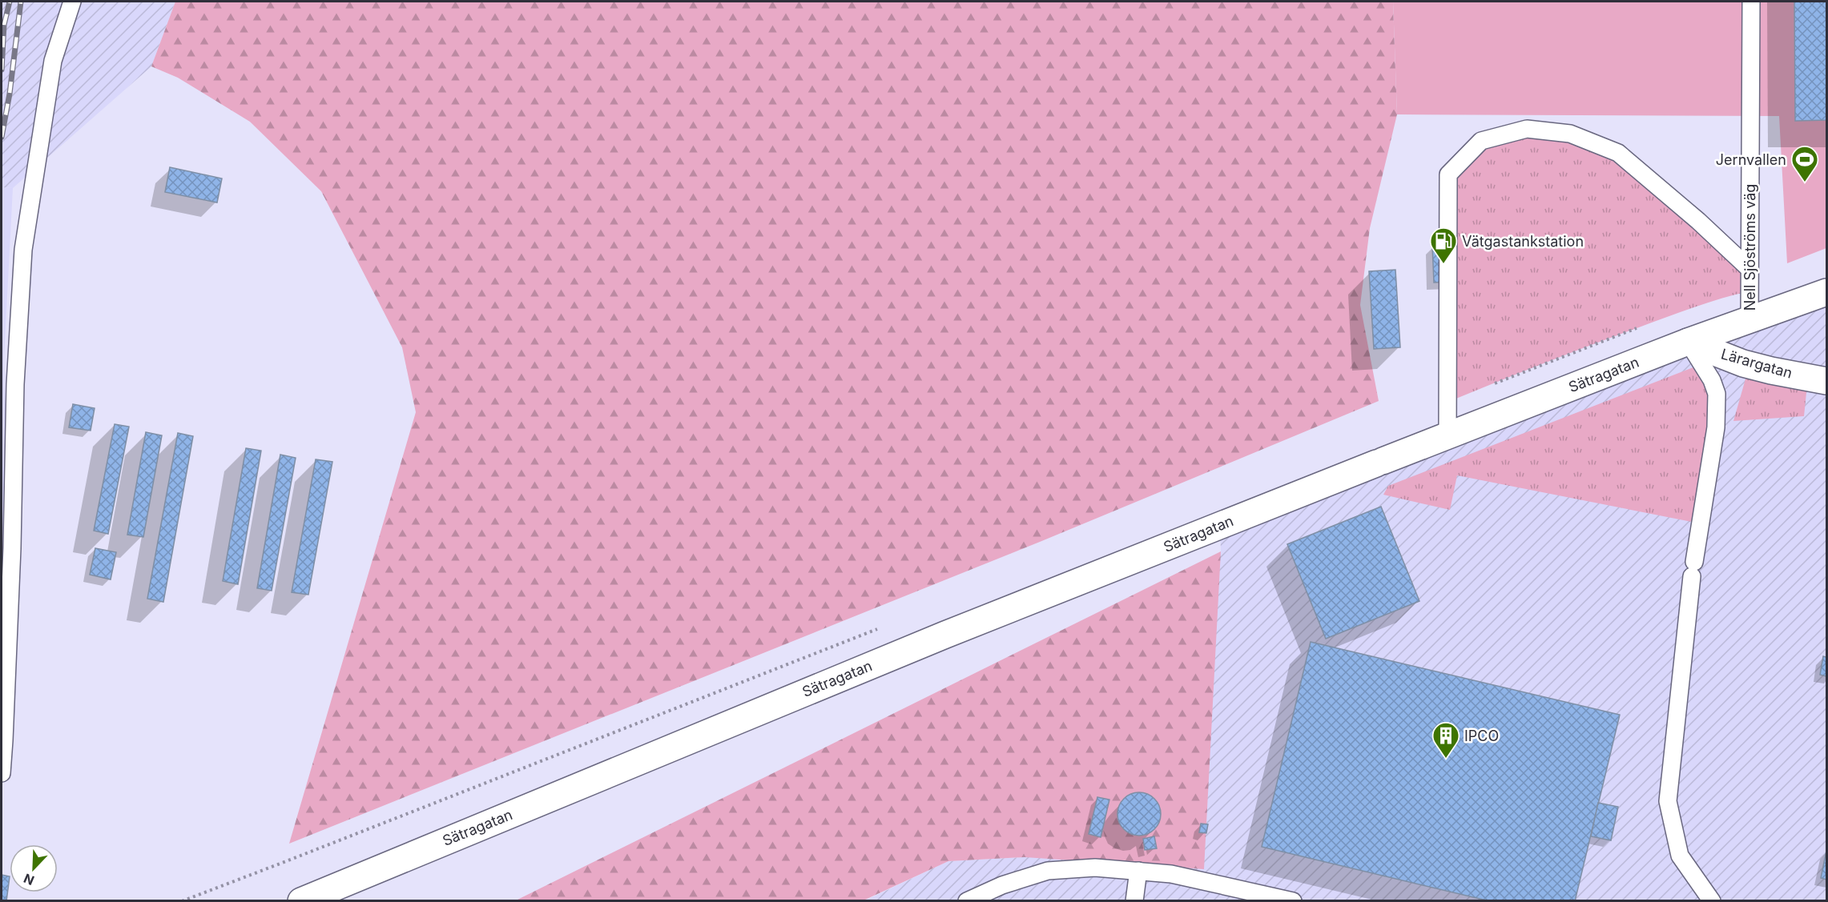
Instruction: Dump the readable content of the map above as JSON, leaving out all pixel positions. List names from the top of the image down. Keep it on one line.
{"streets":{"street":["Lärargatan","Sätragatan"],"lane":["Nell Sjöströms väg"]},"crossings":[["Nell Sjöströms väg","Sätragatan"],["Lärargatan","Sätragatan"]],"places":{"sports":["Jernvallen"],"fuel station":["Vätgastankstation"],"building":["IPCO"]},"north":"bottom left"}
